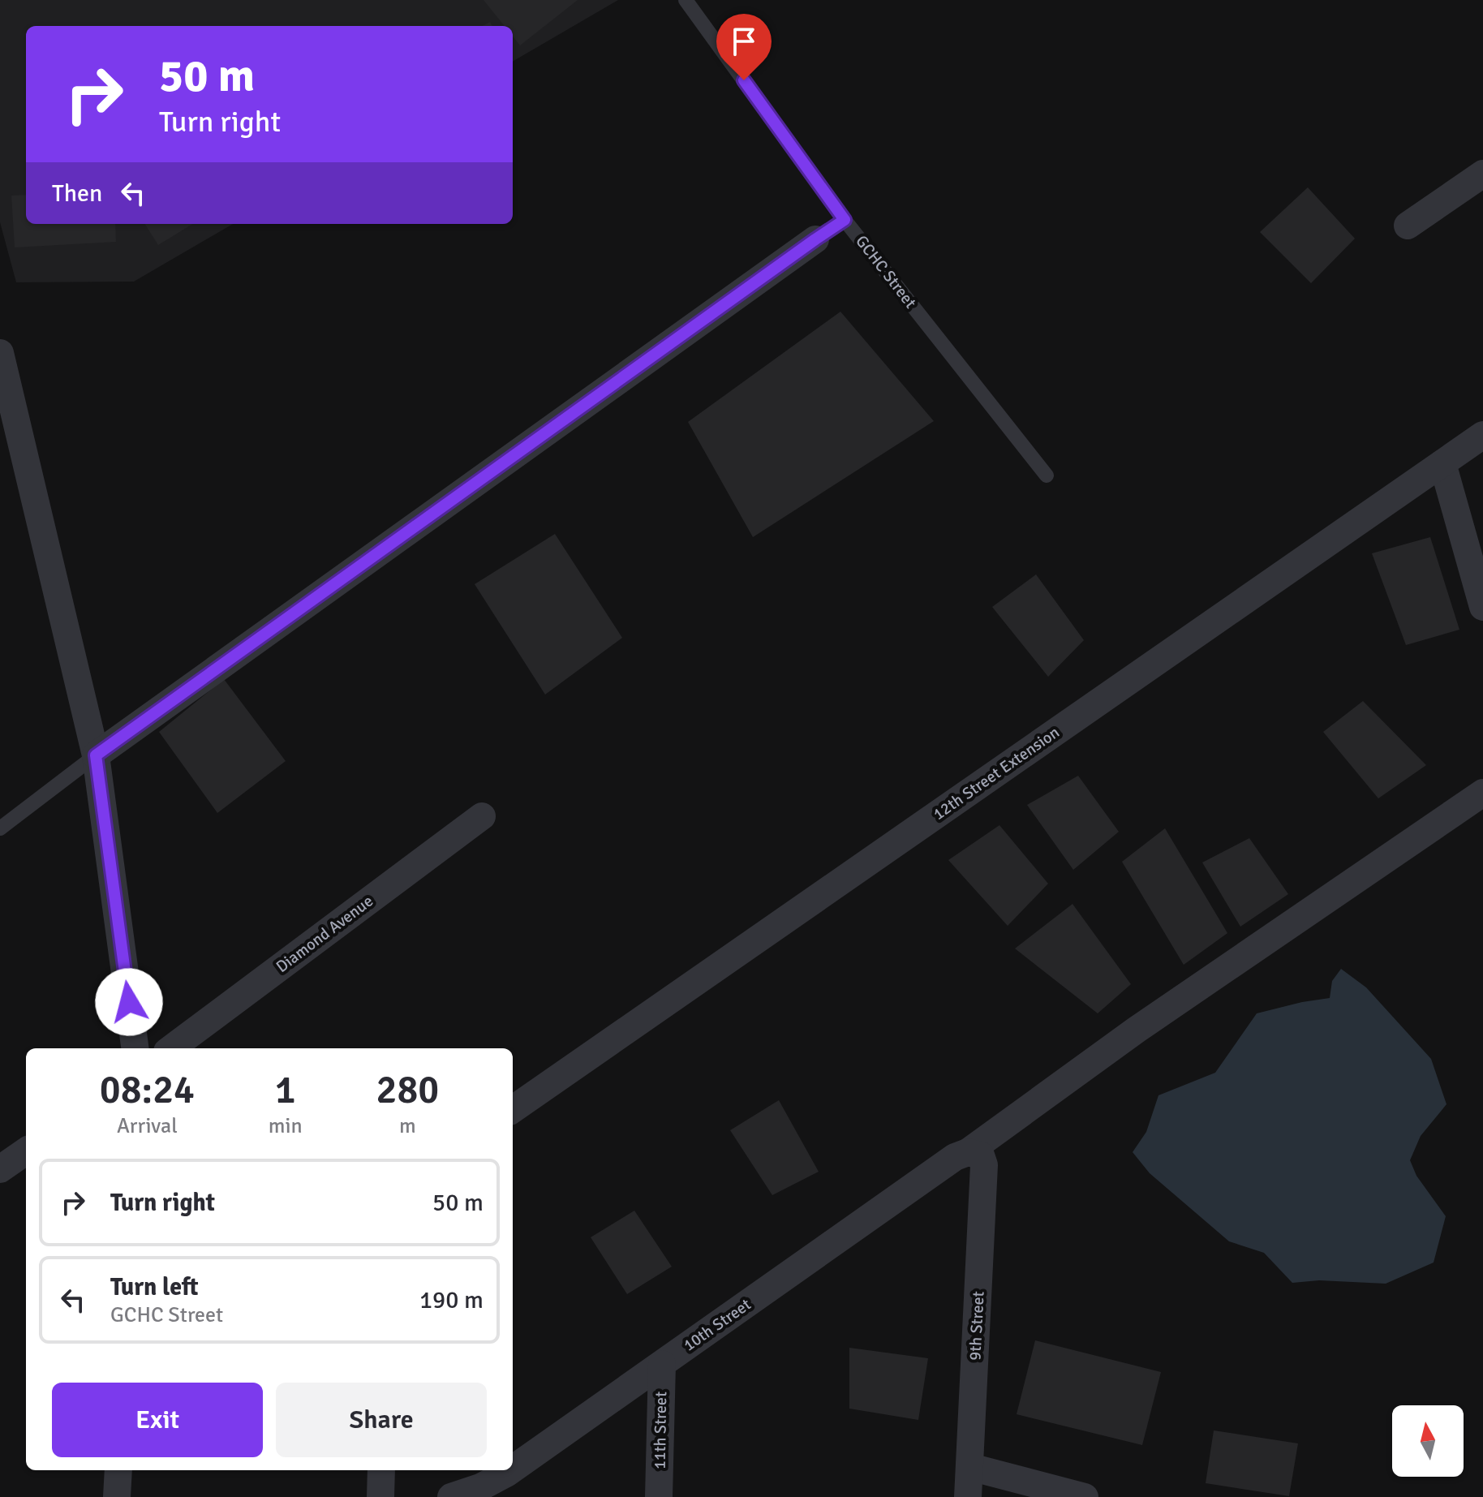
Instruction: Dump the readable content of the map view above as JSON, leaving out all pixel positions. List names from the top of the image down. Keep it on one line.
{"streets":{"street":["12th Street Extension","Diamond Avenue","10th Street","9th Street","11th Street"],"lane":["GCHC Street"]},"crossings":[["10th Street","9th Street"],["10th Street","11th Street"]],"north":"top","page":{"turn":["50 m","Turn right"],"then":"Then","eta":["08:24","Arrival","1","min","280","m"],"list":[{"name":"Turn right","value":"50 m"},{"name":"Turn left","note":"GCHC Street","value":"190 m"}],"buttons":["Exit","Share"]}}
